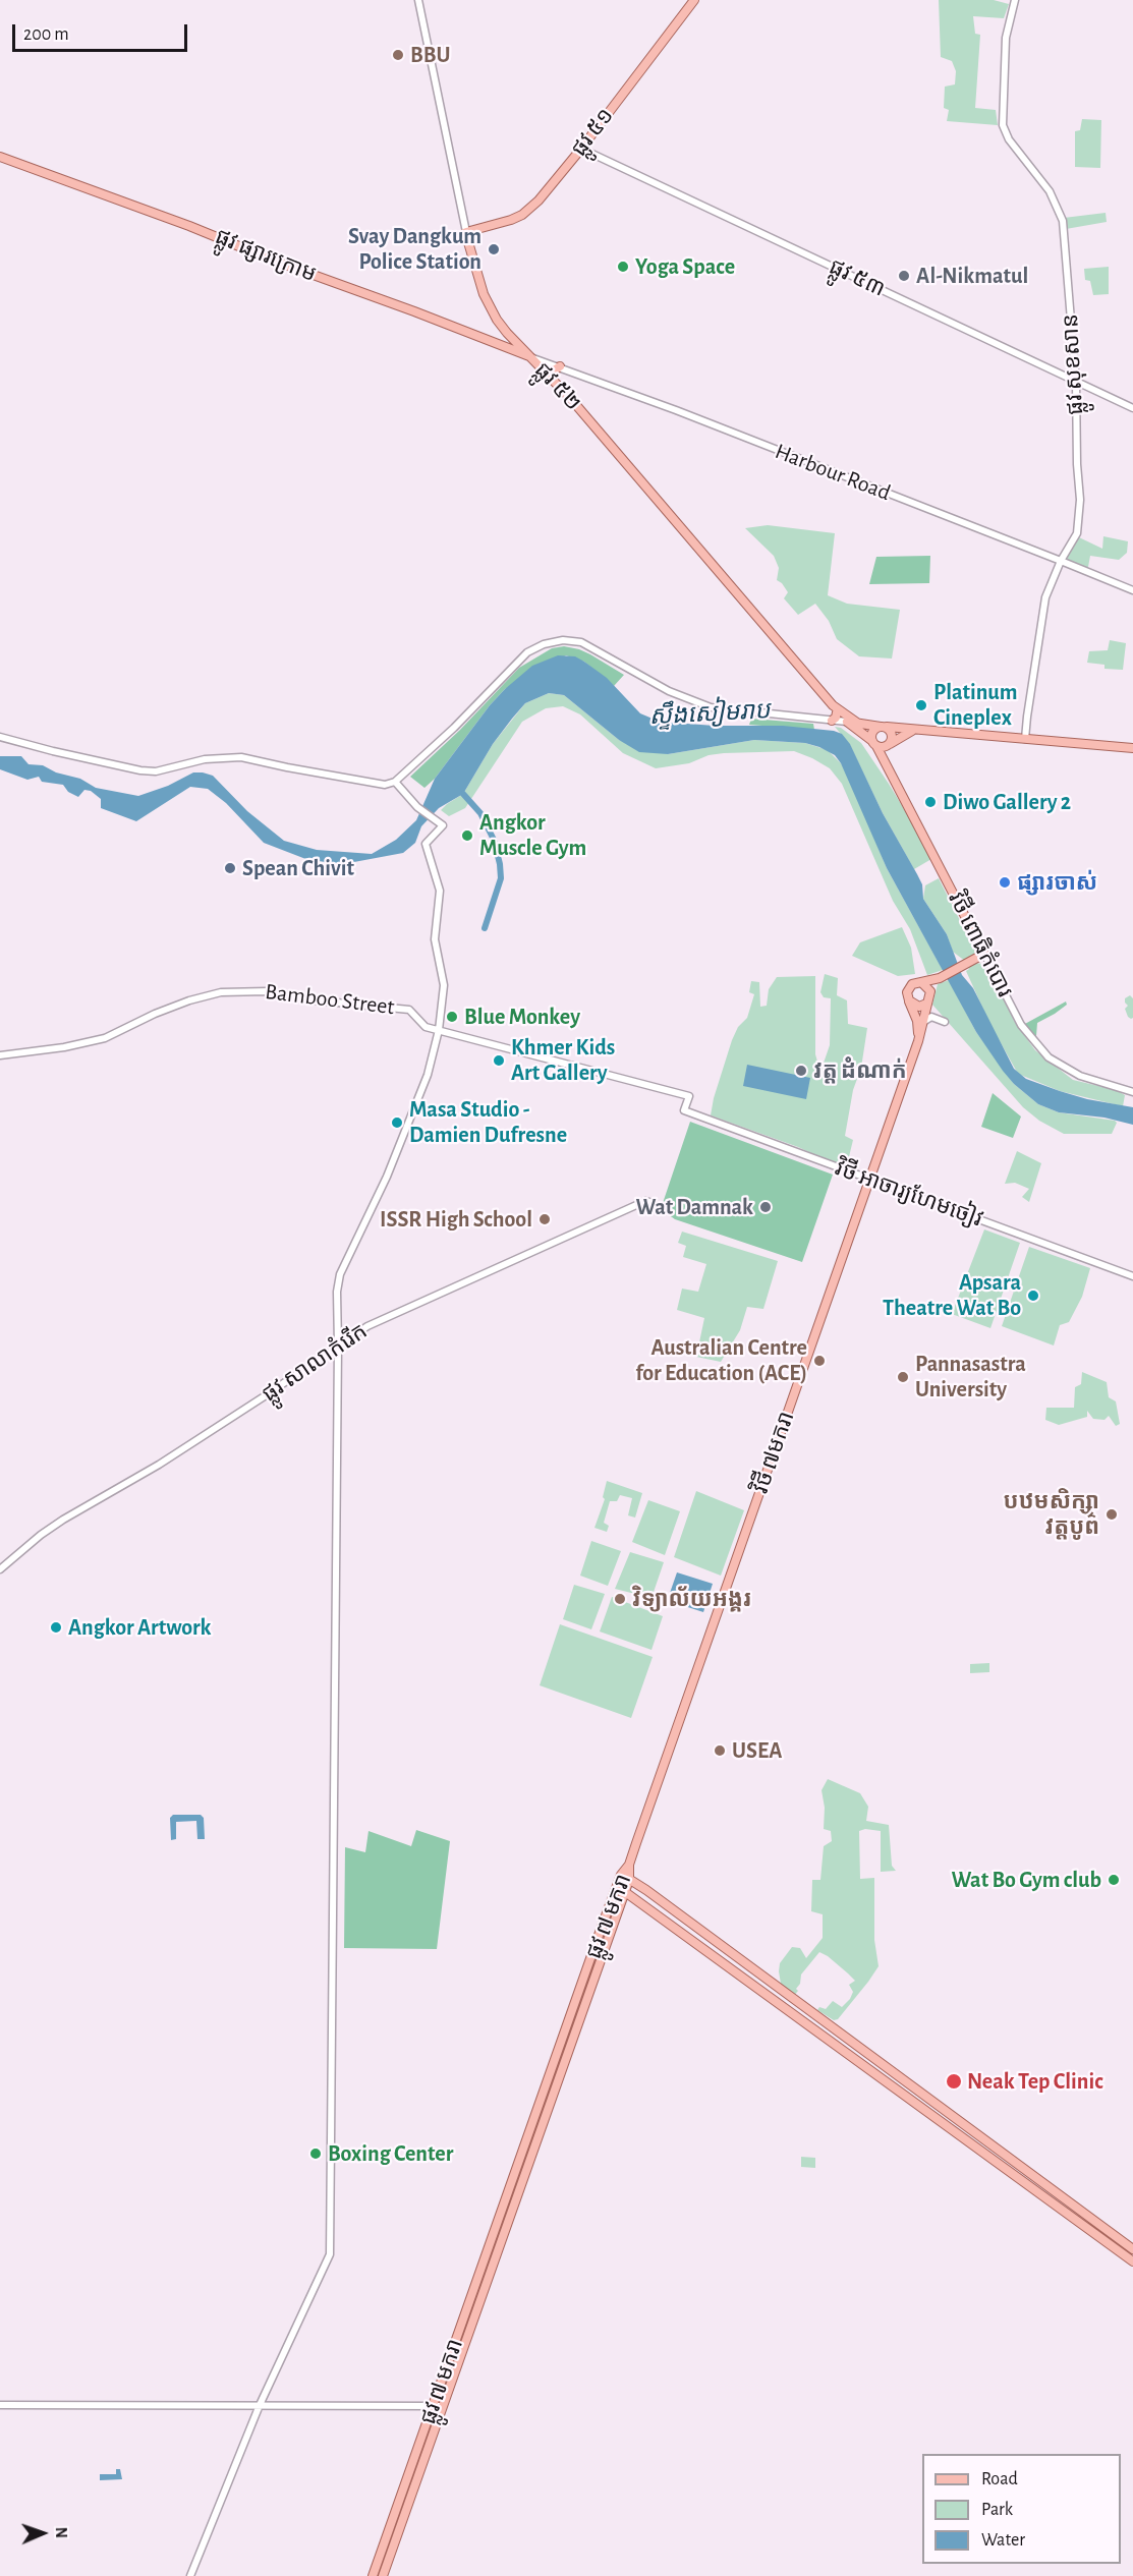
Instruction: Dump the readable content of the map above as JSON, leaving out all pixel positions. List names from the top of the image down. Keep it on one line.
{"streets":{"main road":["ផ្លូវ ៥១","ផ្លូវ ផ្សារក្រោម","ផ្លូវ ៥២","វិថី ពោធិកំបោរ","វិថី ៧មករា","ផ្លូវ ៧ មករា"],"street":["ផ្លូវ ៥៣","ផ្លូវ សុខសាន","Harbour Road","Bamboo Street","វិថី អាចារ្យហែមចៀវ","ផ្លូវ សាលាកំរើក"]},"crossings":[["ផ្លូវ ៥១","ផ្លូវ ៥៣"],["ផ្លូវ ៥១","ផ្លូវ ៥២"],["ផ្លូវ ផ្សារក្រោម","ផ្លូវ ៥២"],["ផ្លូវ ផ្សារក្រោម","Harbour Road"],["ផ្លូវ ៥៣","ផ្លូវ សុខសាន"],["ផ្លូវ សុខសាន","Harbour Road"],["ផ្លូវ ៥២","Harbour Road"],["ផ្លូវ ៥២","វិថី ពោធិកំបោរ"],["Bamboo Street","វិថី អាចារ្យហែមចៀវ"],["វិថី អាចារ្យហែមចៀវ","វិថី ៧មករា"],["វិថី ៧មករា","ផ្លូវ ៧ មករា"]],"water":["ស្ទឹងសៀមរាប"],"places":["BBU","Svay Dangkum Police Station","Yoga Space","Al-Nikmatul","Platinum Cineplex","Diwo Gallery 2","Angkor Muscle Gym","Spean Chivit","ផ្សារចាស់","Blue Monkey","Khmer Kids Art Gallery","វត្ត ដំំណាក់","Masa Studio - Damien Dufresne","Wat Damnak","ISSR High School","Apsara Theatre Wat Bo","Australian Centre for Education (ACE)","Pannasastra University","បឋមសិក្សា វត្តបូព៌","វិទ្យាល័យអង្គរ","Angkor Artwork","USEA","Wat Bo Gym club","Neak Tep Clinic","Boxing Center"],"legend":["Road","Park","Water"],"scale_bar":"200 m","north":"right"}
